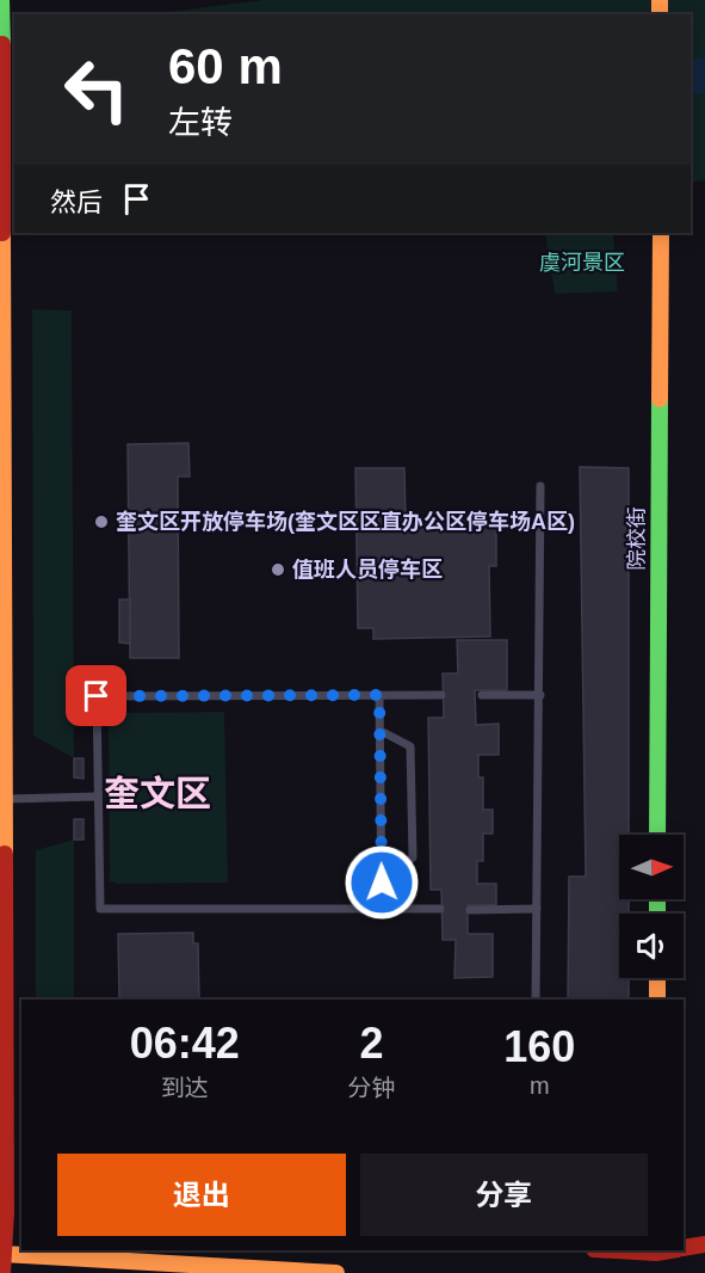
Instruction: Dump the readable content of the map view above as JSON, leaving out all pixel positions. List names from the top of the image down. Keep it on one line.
{"streets":{"main road":["院校街"]},"districts":["奎文区"],"parks":["虞河景区"],"places":["奎文区开放停车场(奎文区区直办公区停车场A区)","值班人员停车区"],"north":"right","page":{"turn":["60 m","左转"],"then":"然后","eta":["06:42","到达","2","分钟","160","m"],"buttons":["退出","分享"]}}
